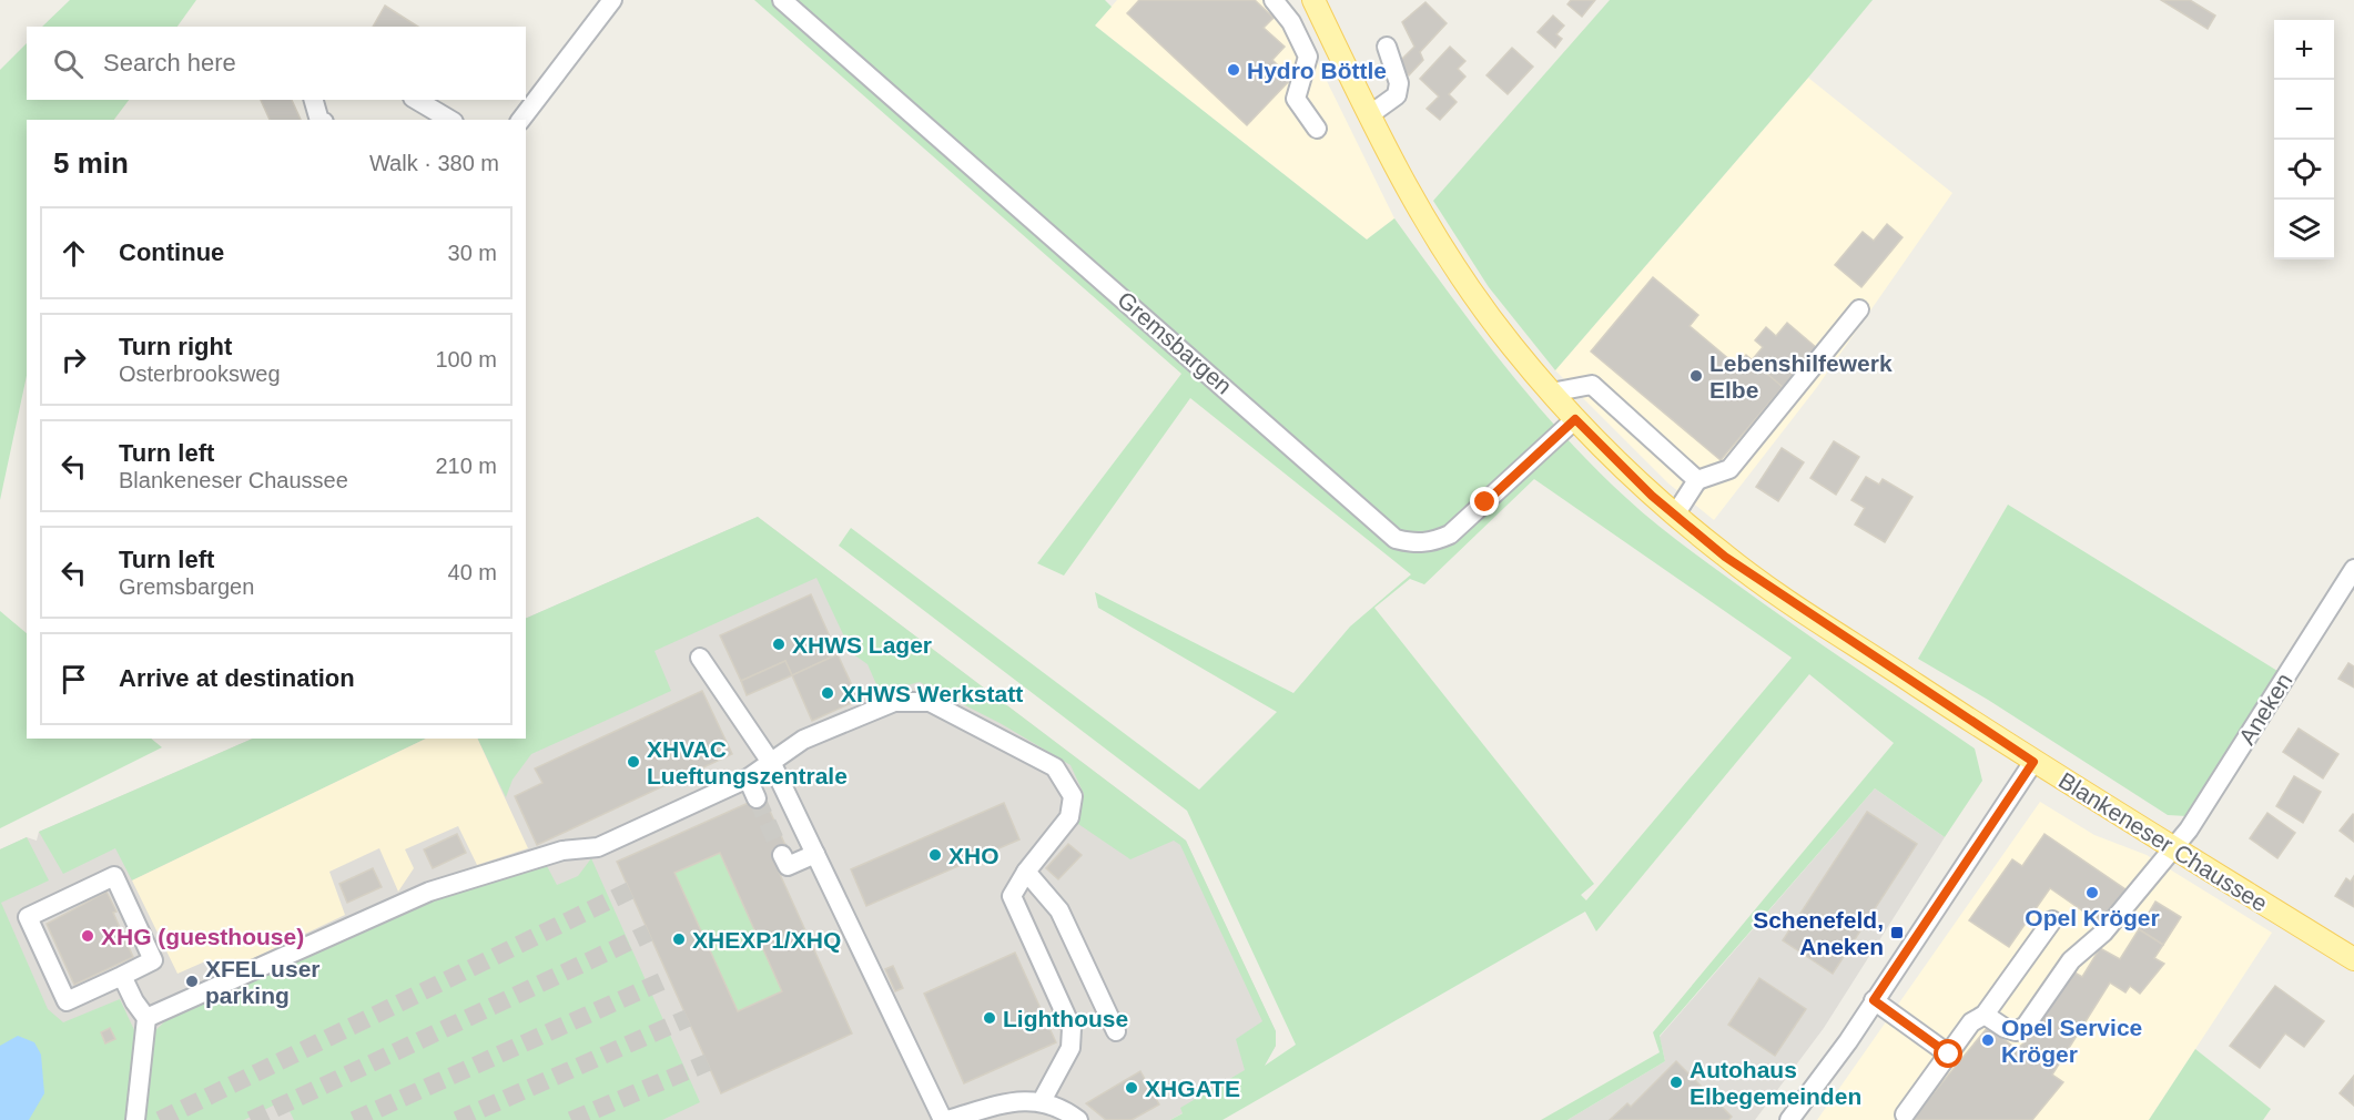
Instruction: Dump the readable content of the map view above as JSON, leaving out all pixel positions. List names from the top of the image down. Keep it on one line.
{"streets":{"main road":["Blankeneser Chaussee"],"street":["Gremsbargen","Aneken"]},"crossings":[["Gremsbargen","Blankeneser Chaussee"],["Aneken","Blankeneser Chaussee"]],"places":{"other":["Hydro Böttle","Lebenshilfewerk Elbe","XHWS Lager","XHWS Werkstatt","XHVAC Lueftungszentrale","XHO","Opel Kröger","XHG (guesthouse)","XHEXP1/XHQ","XFEL user parking","Lighthouse","Opel Service Kröger","Autohaus Elbegemeinden","XHGATE"],"transit":["Schenefeld, Aneken"]},"page":{"map_buttons":["+","−"],"search":"Search here","heading":["5 min","Walk · 380 m"],"list":[["Continue","30 m"],["Turn right","Osterbrooksweg","100 m"],["Turn left","Blankeneser Chaussee","210 m"],["Turn left","Gremsbargen","40 m"],"Arrive at destination"]}}
